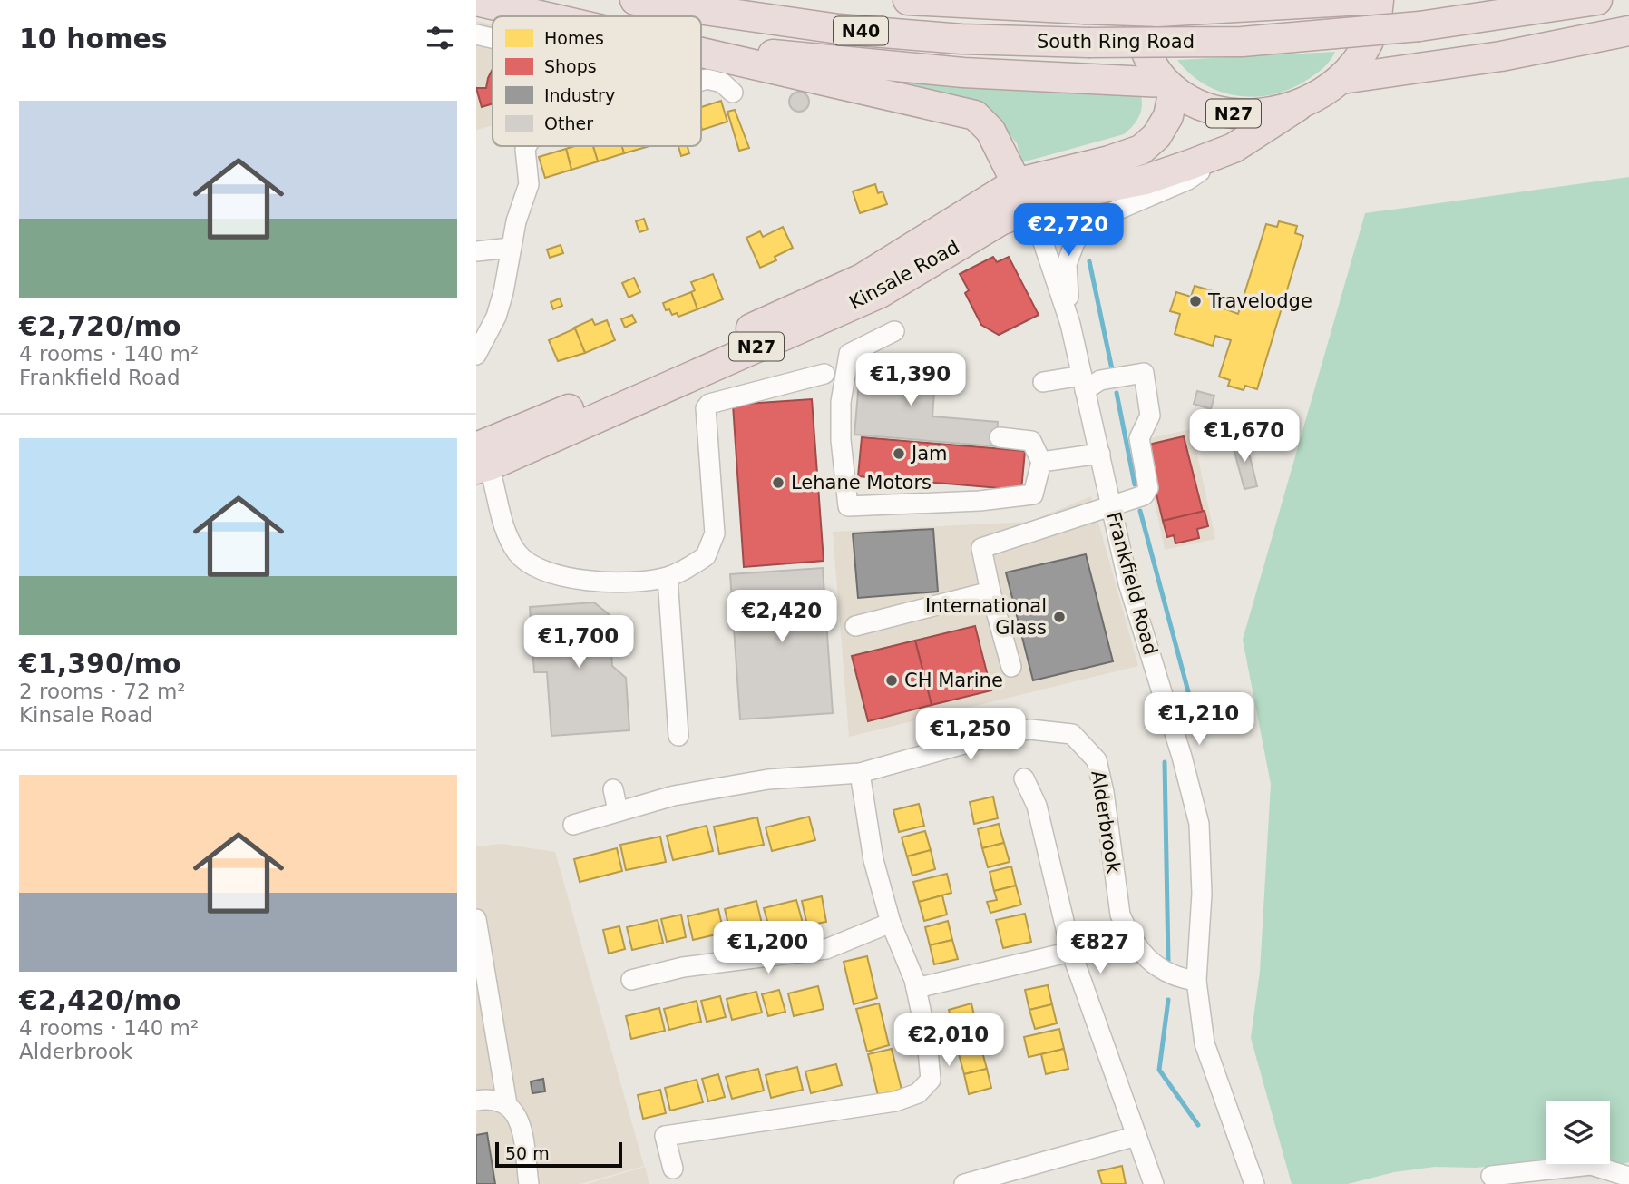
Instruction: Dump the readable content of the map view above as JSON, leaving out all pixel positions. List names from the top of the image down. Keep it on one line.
{"streets":{"highway":["N40","South Ring Road","N27","Kinsale Road"],"street":["Frankfield Road","Alderbrook"]},"crossings":[["N27","Kinsale Road"],["Kinsale Road","Frankfield Road"],["Frankfield Road","Alderbrook"]],"places":["Travelodge","Jam","Lehane Motors","International Glass","CH Marine"],"legend":["Homes","Shops","Industry","Other"],"scale_bar":"50 m","page":{"heading":"10 homes","list":[{"name":"€2,720/mo","note":"4 rooms · 140 m² · Frankfield Road"},{"name":"€1,390/mo","note":"2 rooms · 72 m² · Kinsale Road"},{"name":"€2,420/mo","note":"4 rooms · 140 m² · Alderbrook"}],"price":["€2,720","€1,390","€1,670","€2,420","€1,700","€1,210","€1,250","€1,200","€827","€2,010"],"scale":"50 m"}}
